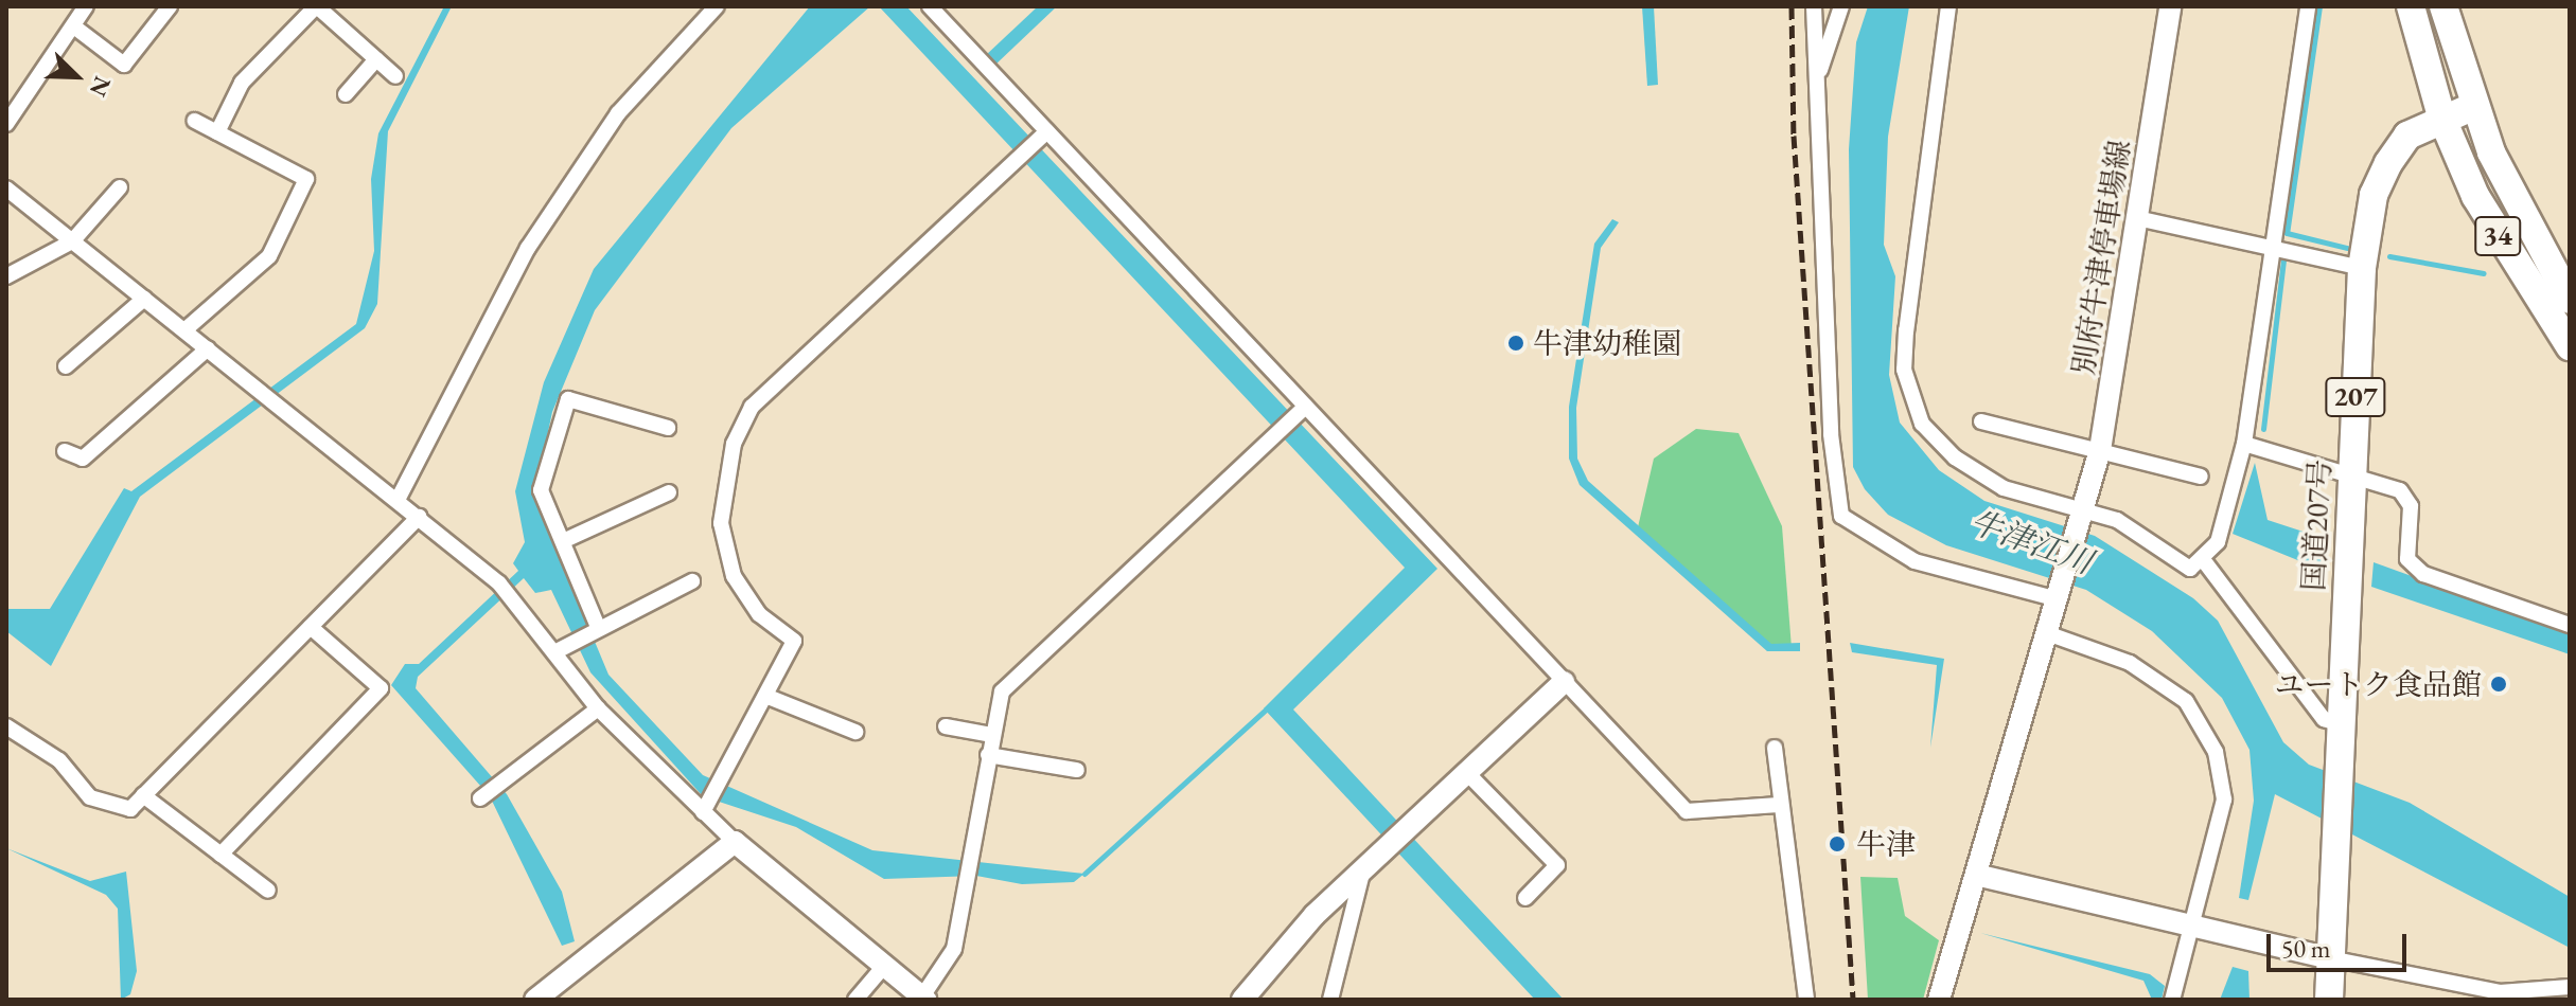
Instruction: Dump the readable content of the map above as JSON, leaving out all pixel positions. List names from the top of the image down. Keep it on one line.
{"streets":{"highway":["34","207","国道207号"],"street":["別府牛津停車場線"]},"crossings":[["34","国道207号"]],"water":["牛津江川"],"places":["牛津幼稚園","ユートク食品館","牛津"],"scale_bar":"50 m","north":"bottom right"}
